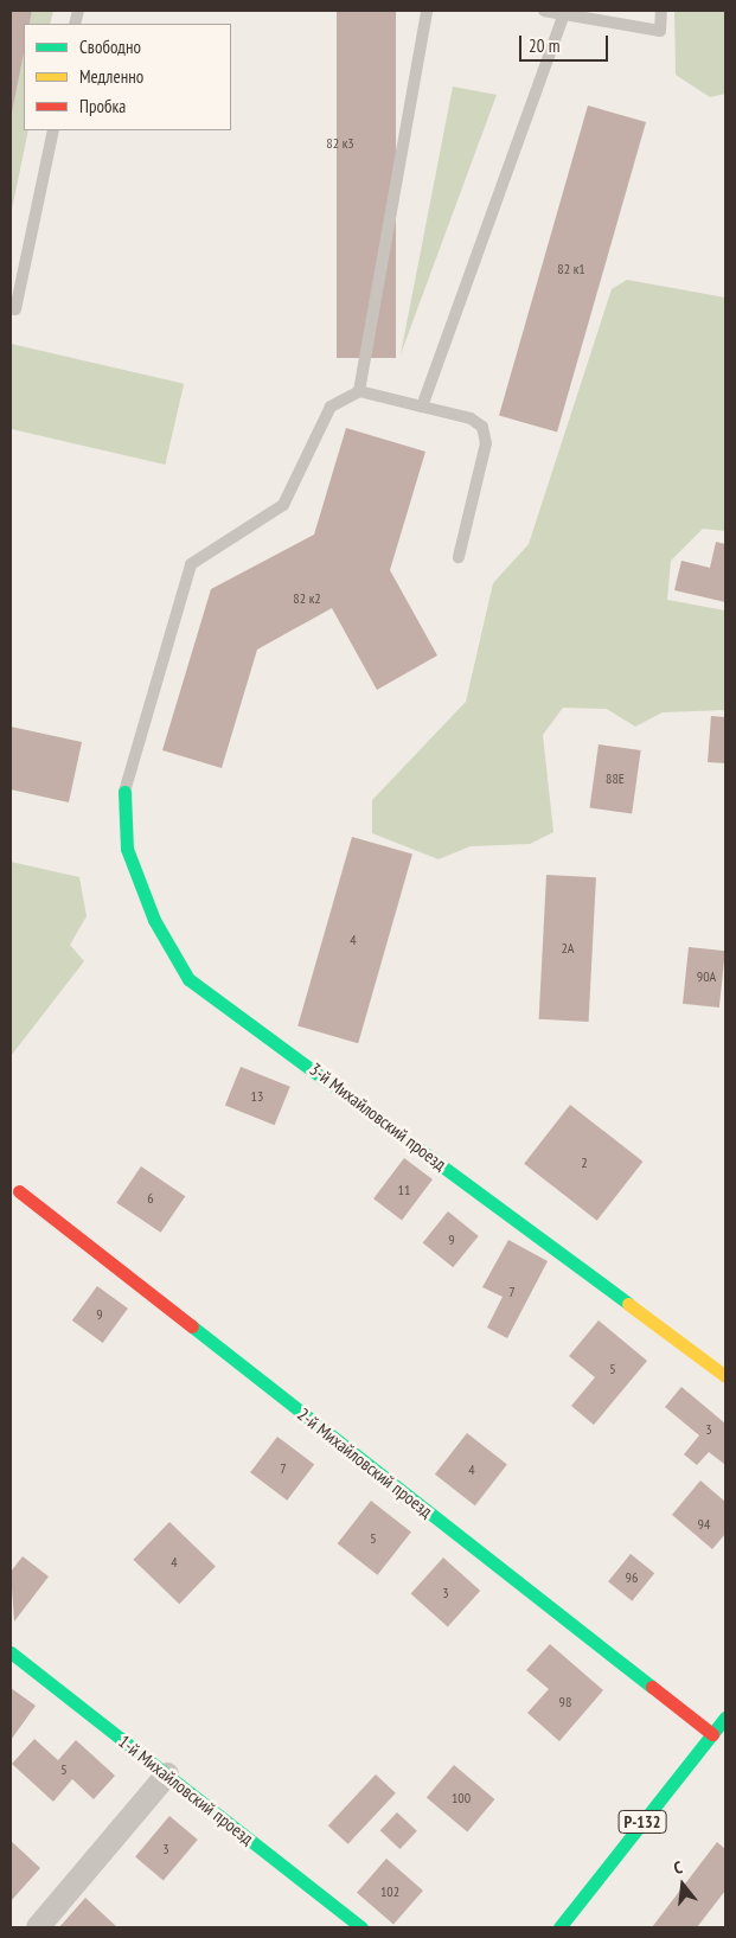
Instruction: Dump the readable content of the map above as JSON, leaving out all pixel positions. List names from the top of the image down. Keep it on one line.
{"streets":{"street":["3-й Михайловский проезд","2-й Михайловский проезд","1-й Михайловский проезд","Р-132"]},"crossings":[["2-й Михайловский проезд","Р-132"]],"house_numbers":["82 к3","82 к1","82 к2","88Е","4","2А","90А","13","2","11","6","9","7","9","5","3","7","4","94","5","4","96","3","98","5","100","3","102"],"legend":["Свободно","Медленно","Пробка"],"scale_bar":"20 m","north":"top"}
